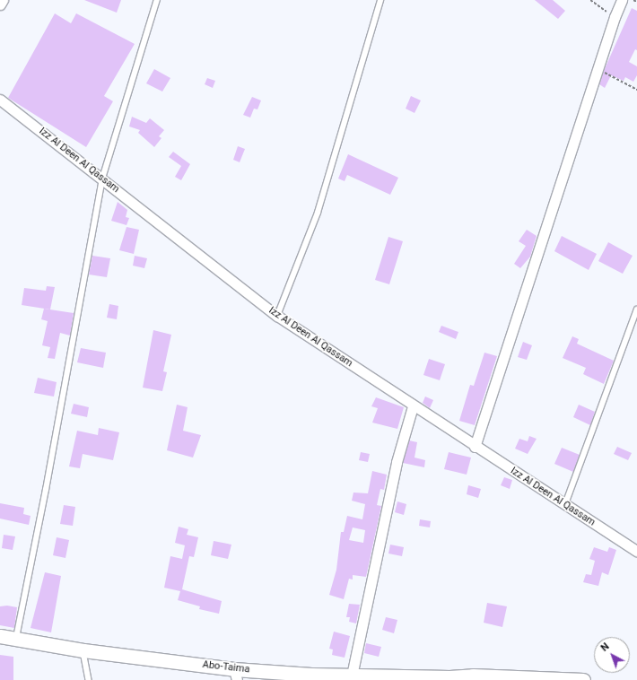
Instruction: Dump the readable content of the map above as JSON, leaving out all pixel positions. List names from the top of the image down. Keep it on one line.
{"streets":{"street":["Izz Al Deen Al Qassam","Abo-Taima"]},"north":"top left"}
